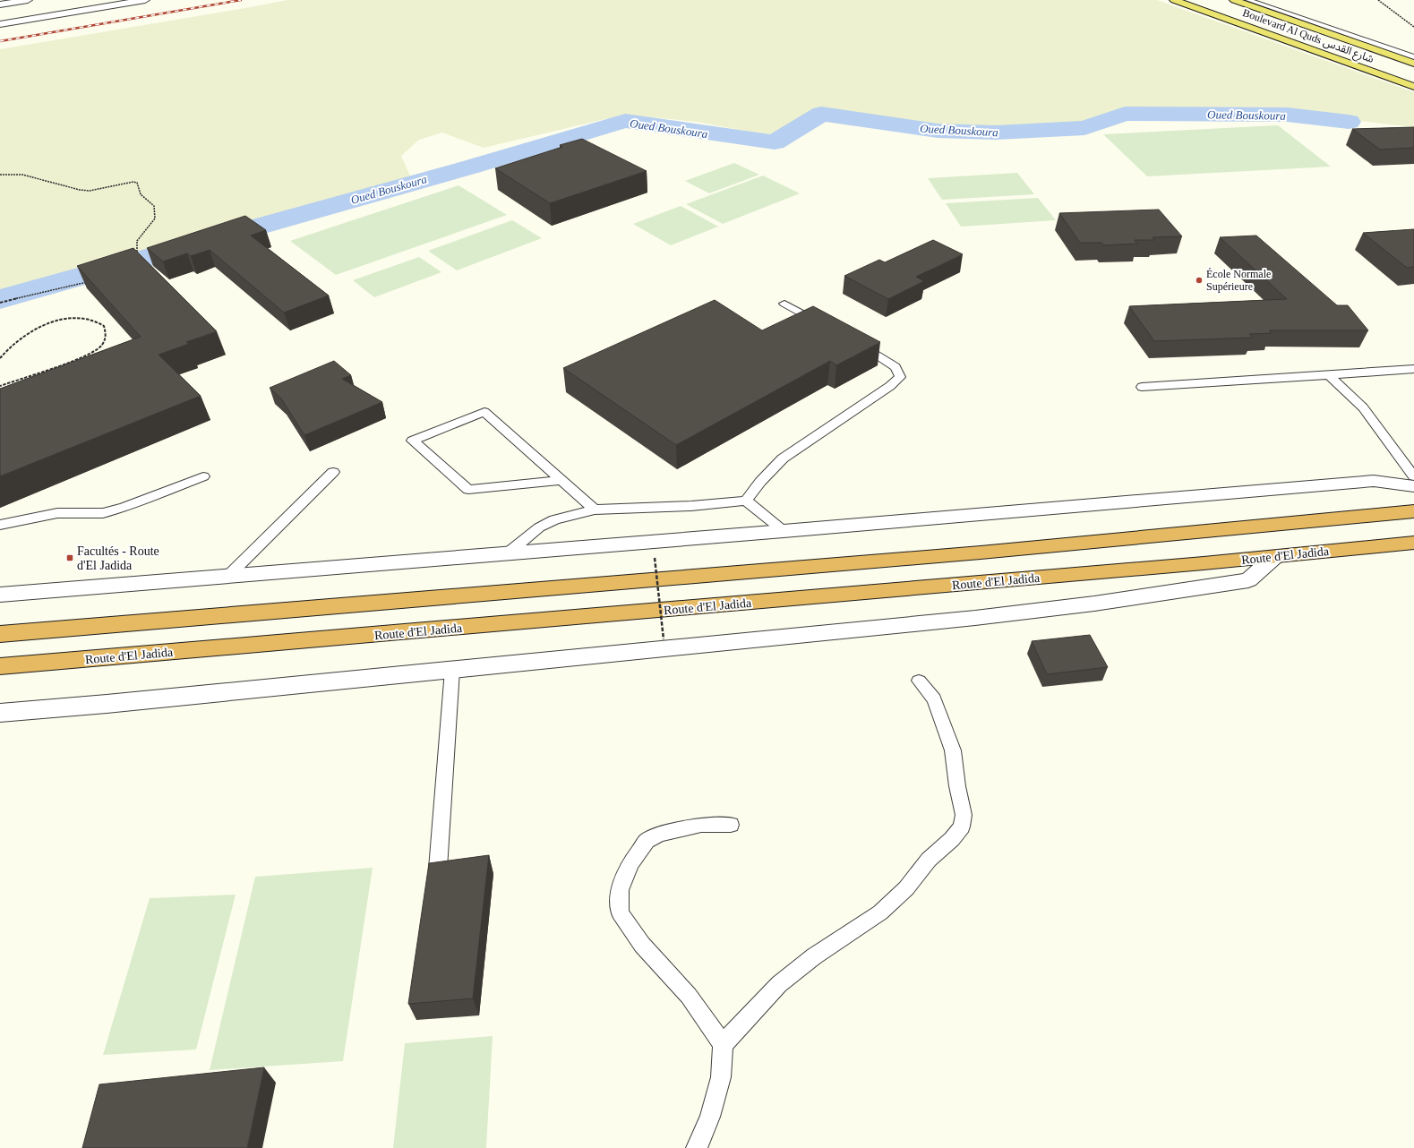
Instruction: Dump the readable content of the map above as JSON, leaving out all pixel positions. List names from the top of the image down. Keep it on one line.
{"streets":{"highway":["Route d'El Jadida"],"main road":["Boulevard Al Quds شارع القدس"]},"water":["Oued Bouskoura"],"places":{"other":["École Normale Supérieure"],"transit":["Facultés - Route d'El Jadida"]}}
